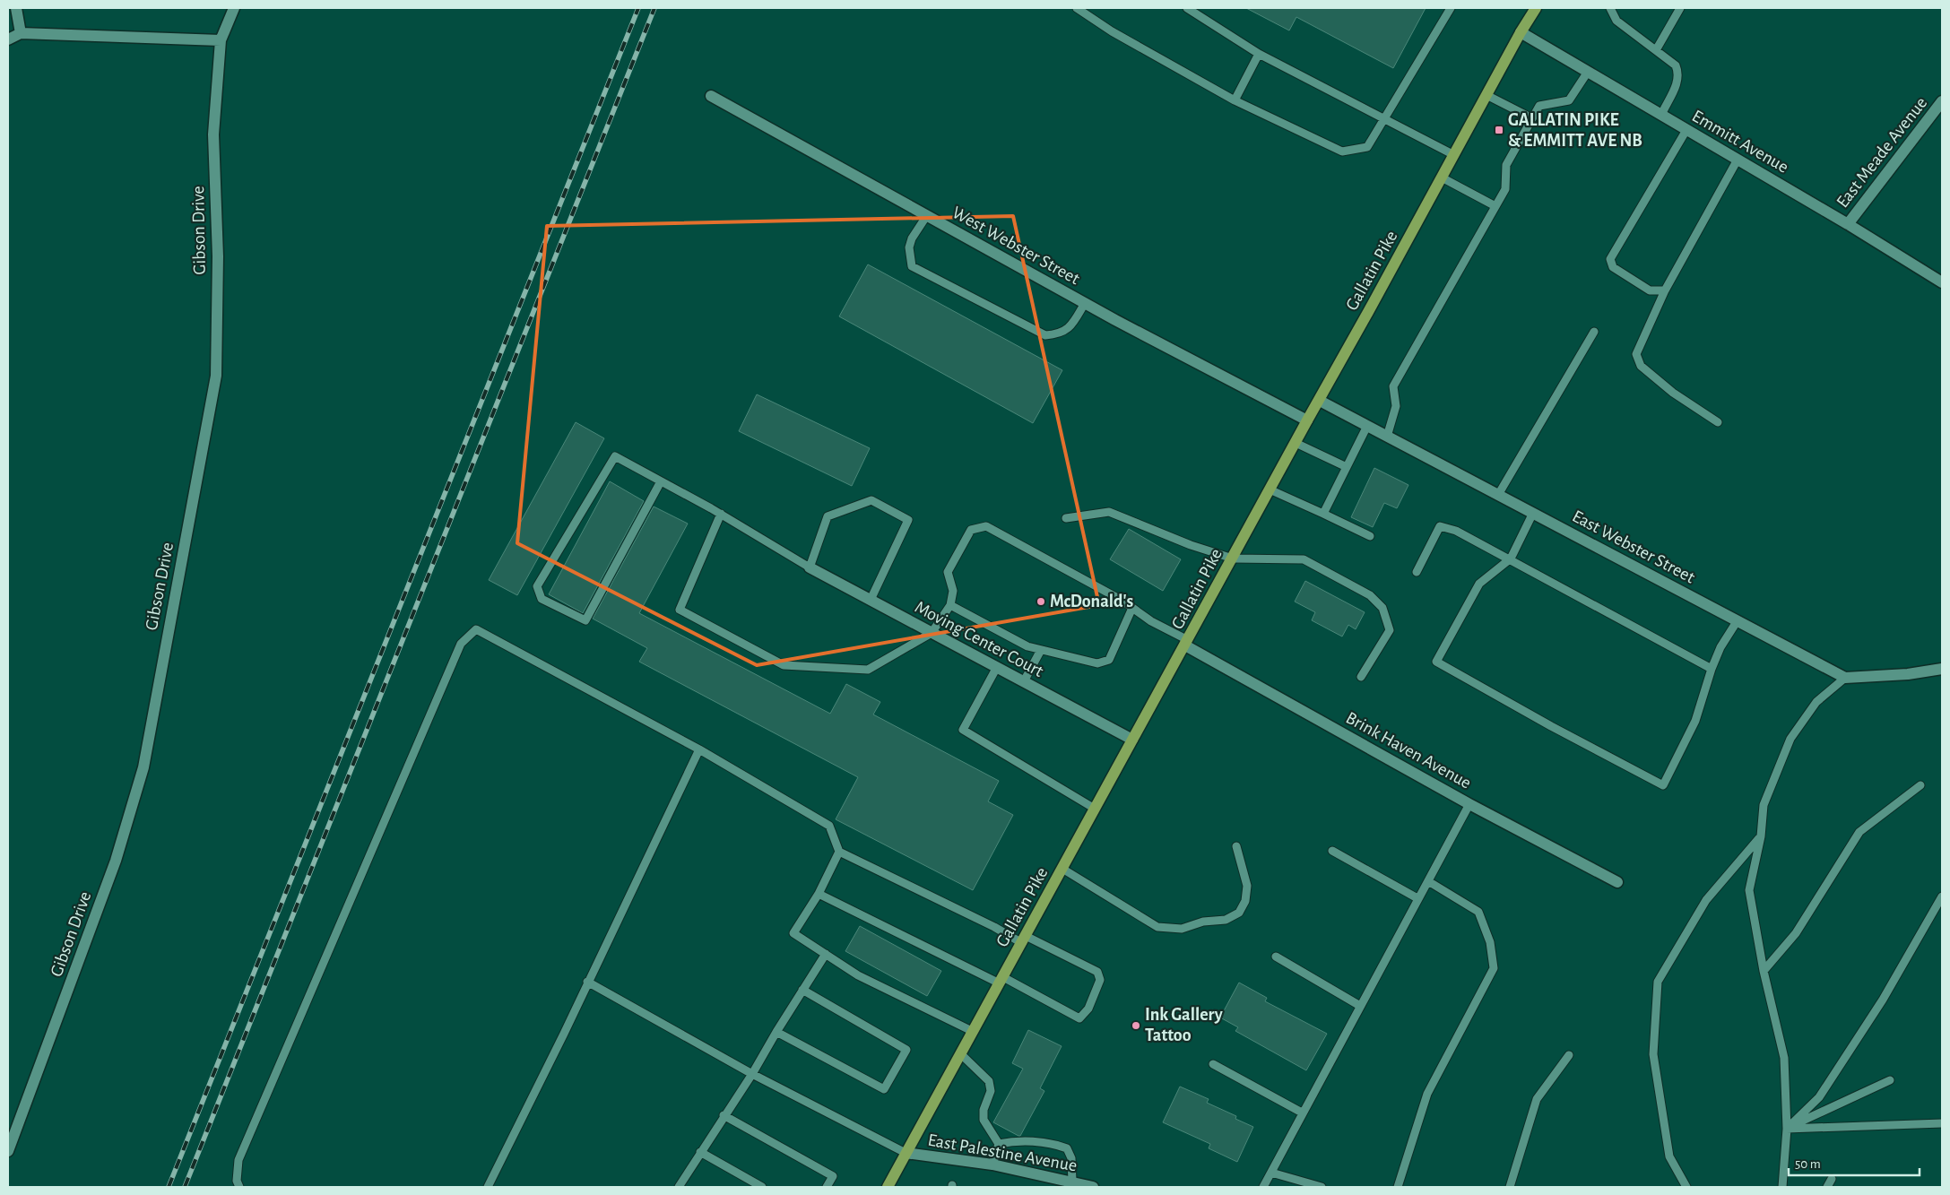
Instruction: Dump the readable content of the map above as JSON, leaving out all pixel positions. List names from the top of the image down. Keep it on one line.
{"streets":{"main road":["Gallatin Pike"],"street":["Emmitt Avenue","East Meade Avenue","Gibson Drive","West Webster Street","East Webster Street","Moving Center Court","Brink Haven Avenue","East Palestine Avenue"]},"crossings":[["Emmitt Avenue","East Meade Avenue"],["Emmitt Avenue","Gallatin Pike"],["West Webster Street","Gallatin Pike"],["Gallatin Pike","East Webster Street"],["Gallatin Pike","Moving Center Court"],["Gallatin Pike","Brink Haven Avenue"],["Gallatin Pike","East Palestine Avenue"]],"places":{"transit":["GALLATIN PIKE & EMMITT AVE NB"],"other":["McDonald's","Ink Gallery Tattoo"]},"scale_bar":"50 m"}
